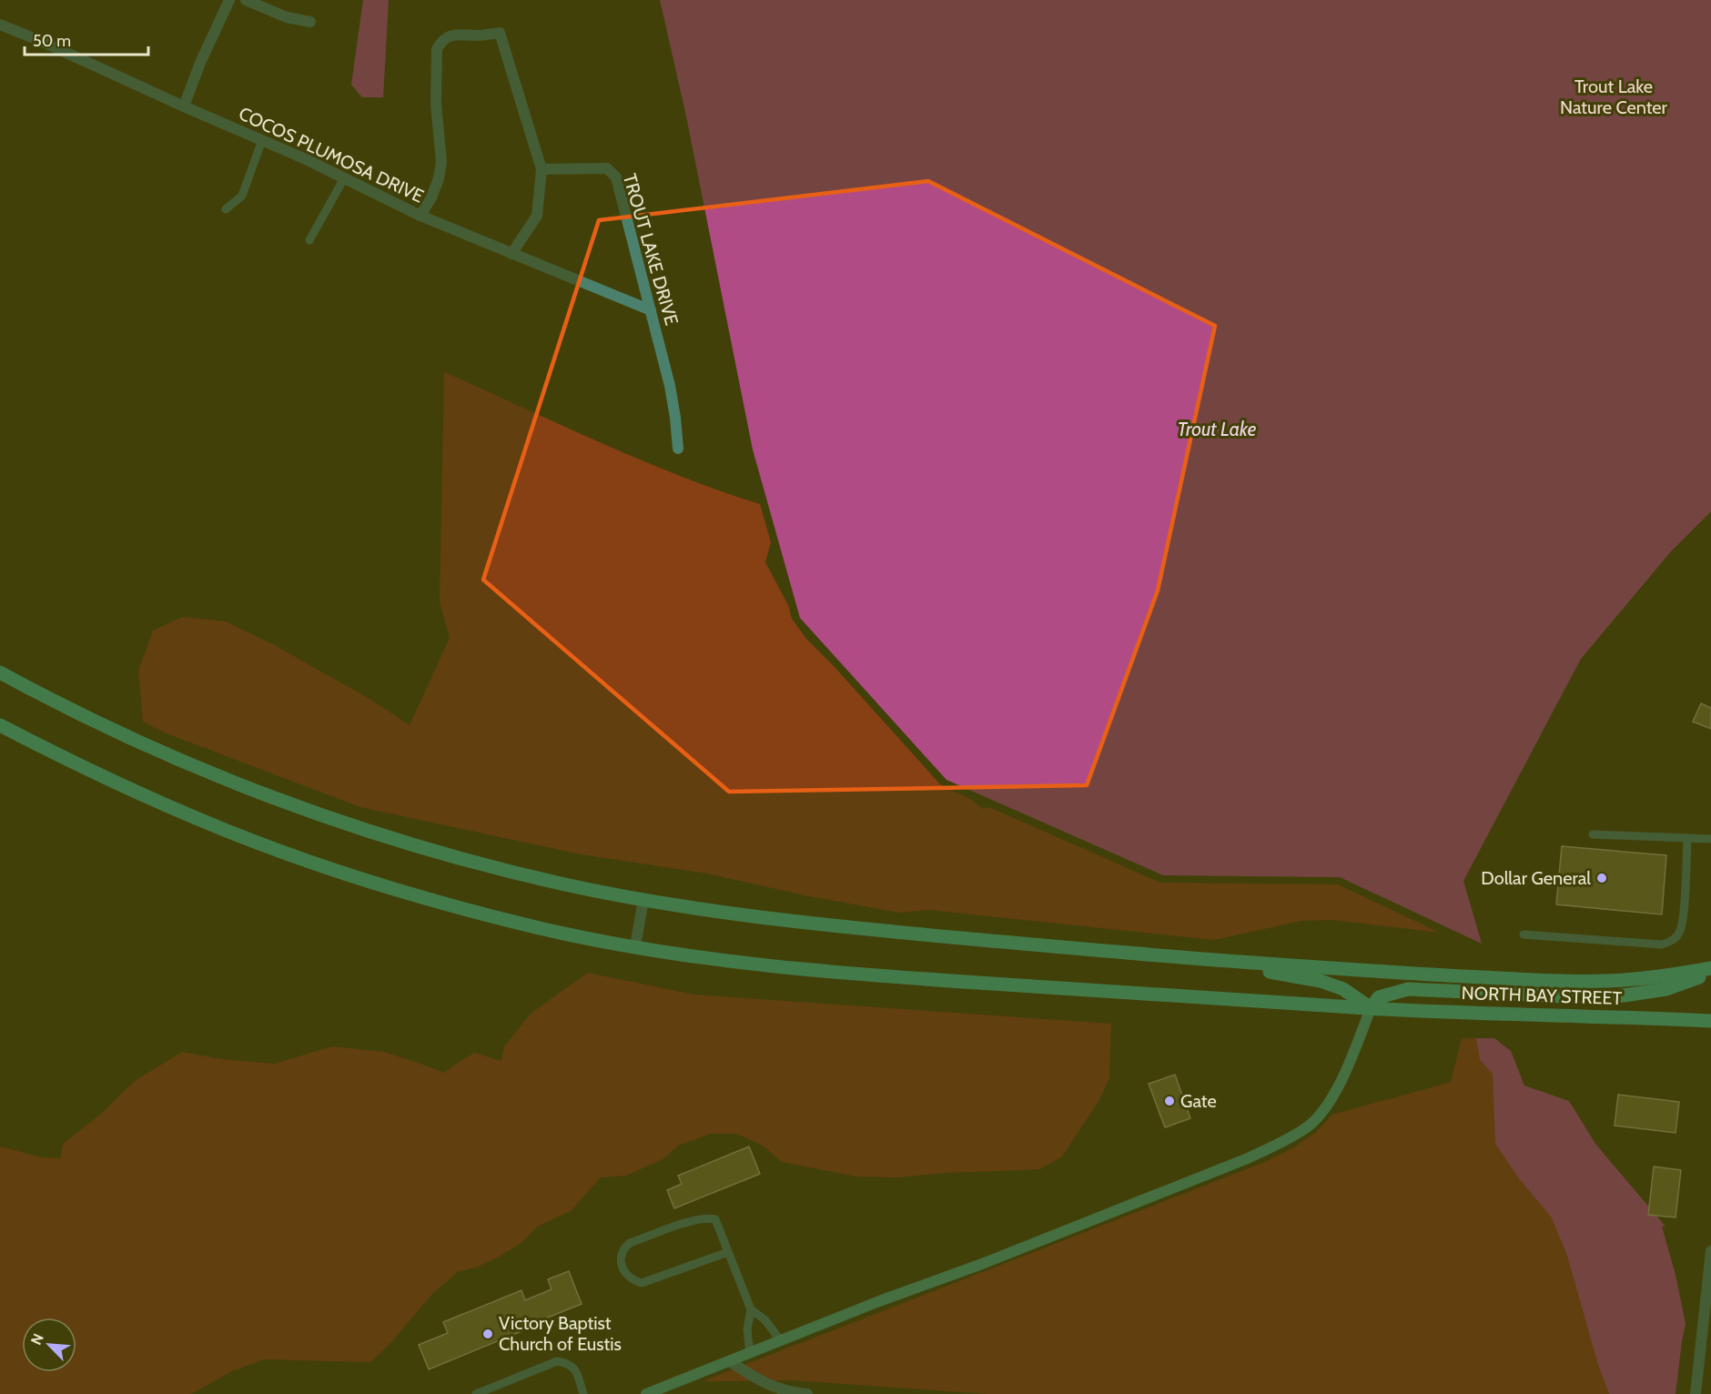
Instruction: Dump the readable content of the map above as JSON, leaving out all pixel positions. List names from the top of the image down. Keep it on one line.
{"streets":{"main road":["NORTH BAY STREET"],"street":["COCOS PLUMOSA DRIVE","TROUT LAKE DRIVE"]},"crossings":[["COCOS PLUMOSA DRIVE","TROUT LAKE DRIVE"]],"water":["Trout Lake"],"parks":["Trout Lake Nature Center"],"places":["Dollar General","Gate","Victory Baptist Church of Eustis"],"scale_bar":"50 m","north":"top left"}
